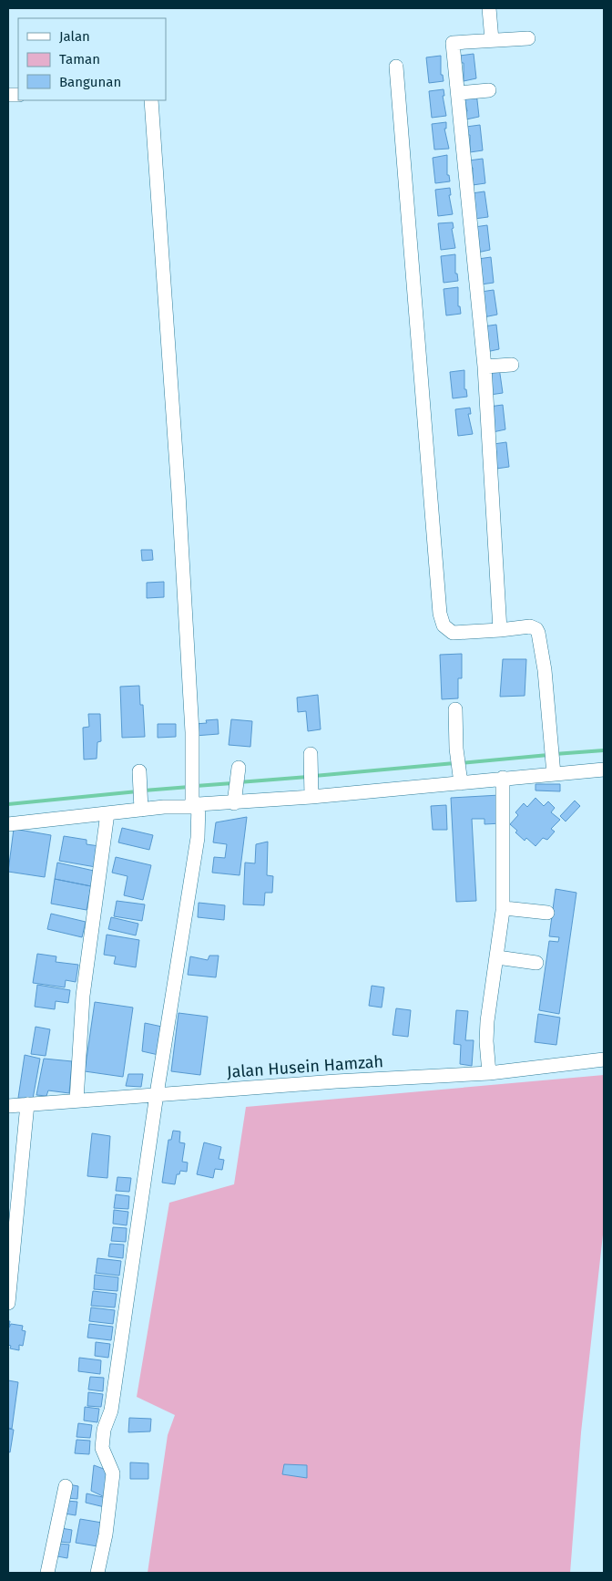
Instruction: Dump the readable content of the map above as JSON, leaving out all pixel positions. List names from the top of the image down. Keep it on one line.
{"streets":{"street":["Jalan Husein Hamzah"]},"legend":["Jalan","Taman","Bangunan"]}
